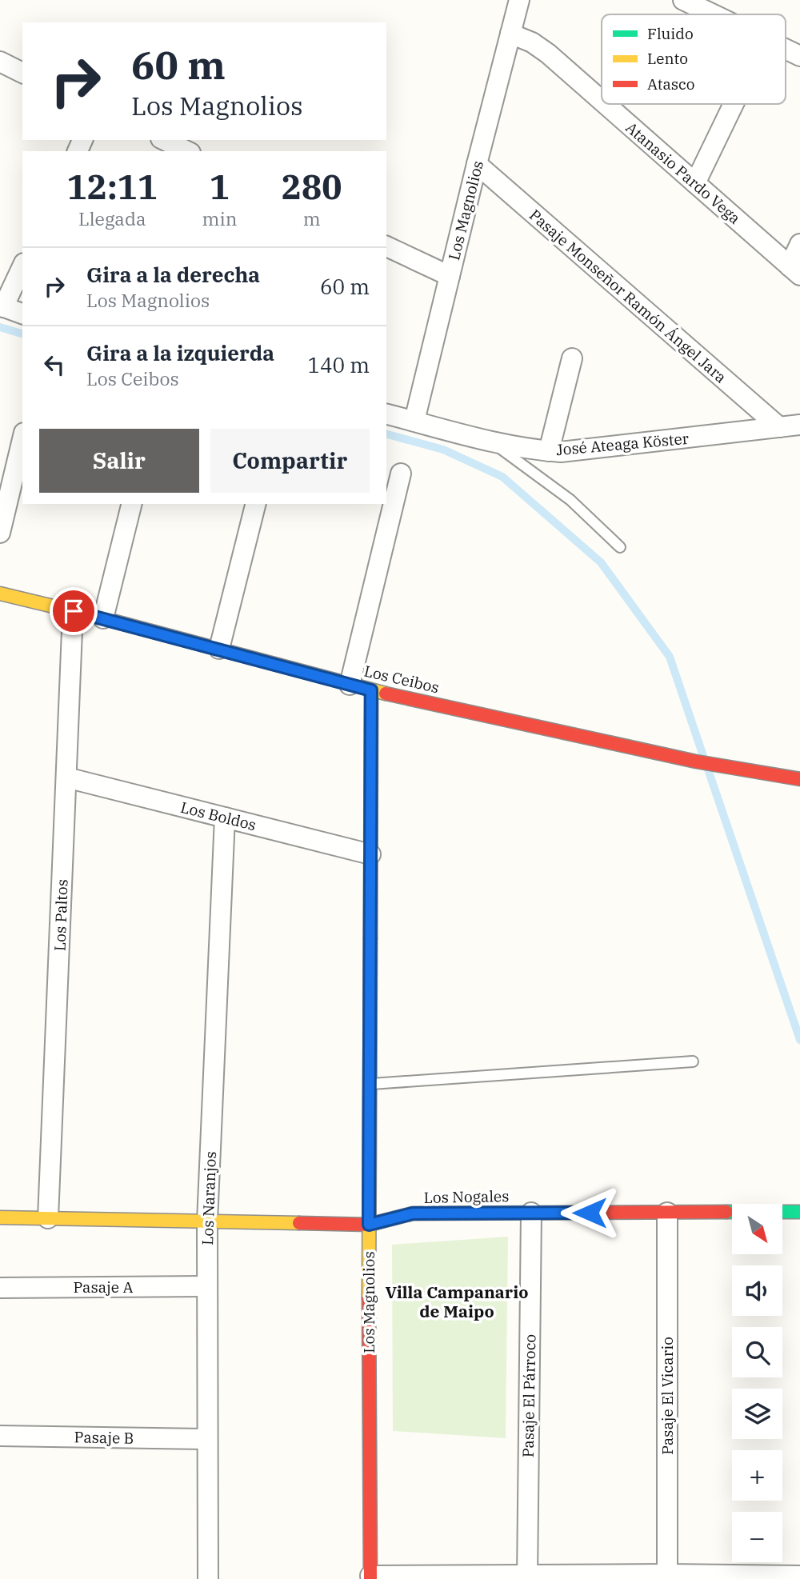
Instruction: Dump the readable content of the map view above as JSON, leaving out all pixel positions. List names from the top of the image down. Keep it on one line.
{"streets":{"street":["Atanasio Pardo Vega","Los Magnolios","Pasaje Monseñor Ramón Ángel Jara","José Ateaga Köster","Los Ceibos","Los Boldos","Los Paltos","Los Nogales","Los Naranjos","Pasaje A","Pasaje El Párroco","Pasaje El Vicario","Pasaje B"]},"crossings":[["Atanasio Pardo Vega","Los Magnolios"],["Los Magnolios","Pasaje Monseñor Ramón Ángel Jara"],["Los Magnolios","José Ateaga Köster"],["Los Magnolios","Los Ceibos"],["Los Magnolios","Los Boldos"],["Los Magnolios","Los Nogales"],["Pasaje Monseñor Ramón Ángel Jara","José Ateaga Köster"],["Los Ceibos","Los Paltos"],["Los Boldos","Los Paltos"],["Los Boldos","Los Naranjos"],["Los Paltos","Los Nogales"],["Los Nogales","Los Naranjos"],["Los Nogales","Pasaje El Párroco"],["Los Nogales","Pasaje El Vicario"],["Los Naranjos","Pasaje A"],["Los Naranjos","Pasaje B"]],"districts":["Villa Campanario de Maipo"],"legend":["Fluido","Lento","Atasco"],"north":"bottom right","page":{"turn":["60 m","Los Magnolios"],"eta":["12:11","Llegada","1","min","280","m"],"list":[{"name":"Gira a la derecha","note":"Los Magnolios","value":"60 m"},{"name":"Gira a la izquierda","note":"Los Ceibos","value":"140 m"}],"buttons":["Salir","Compartir"],"map_buttons":["+","−"]}}
